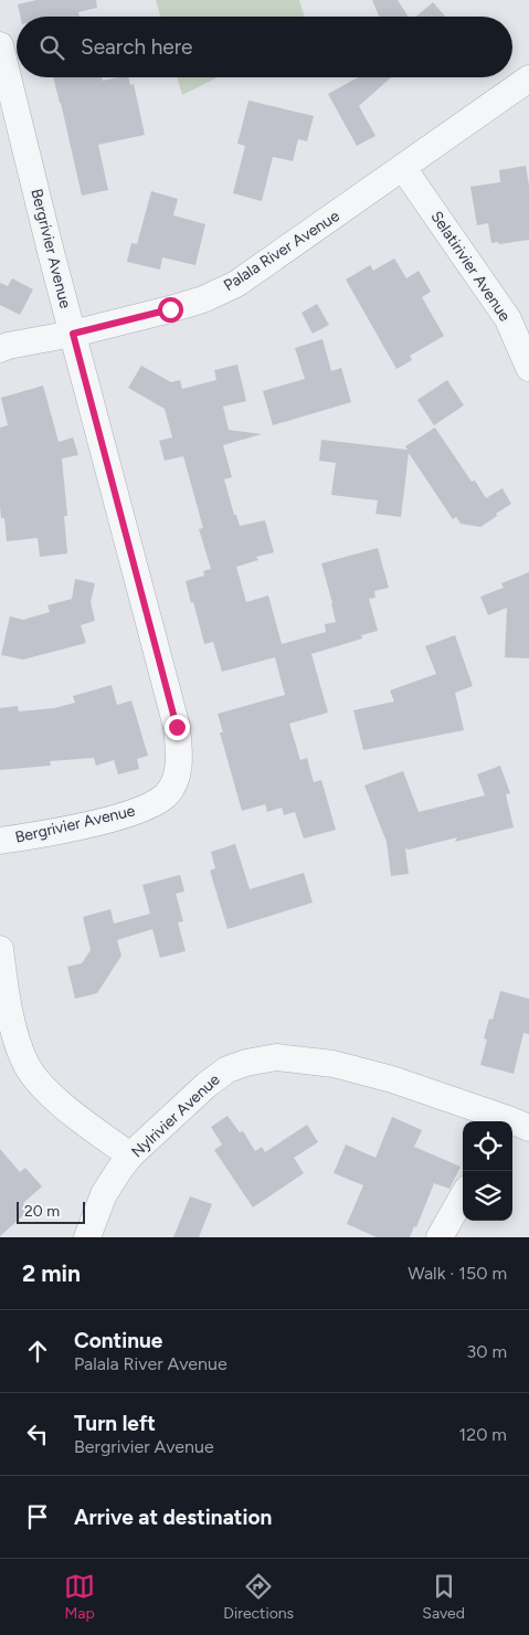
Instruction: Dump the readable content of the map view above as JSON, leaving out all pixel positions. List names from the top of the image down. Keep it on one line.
{"streets":{"street":["Bergrivier Avenue","Palala River Avenue","Selatirivier Avenue","Nylrivier Avenue"]},"crossings":[["Bergrivier Avenue","Palala River Avenue"],["Palala River Avenue","Selatirivier Avenue"]],"scale_bar":"20 m","page":{"search":"Search here","scale":"20 m","heading":["2 min","Walk · 150 m"],"list":[["Continue","Palala River Avenue","30 m"],["Turn left","Bergrivier Avenue","120 m"],"Arrive at destination"],"nav":["Map","Directions","Saved"]}}
